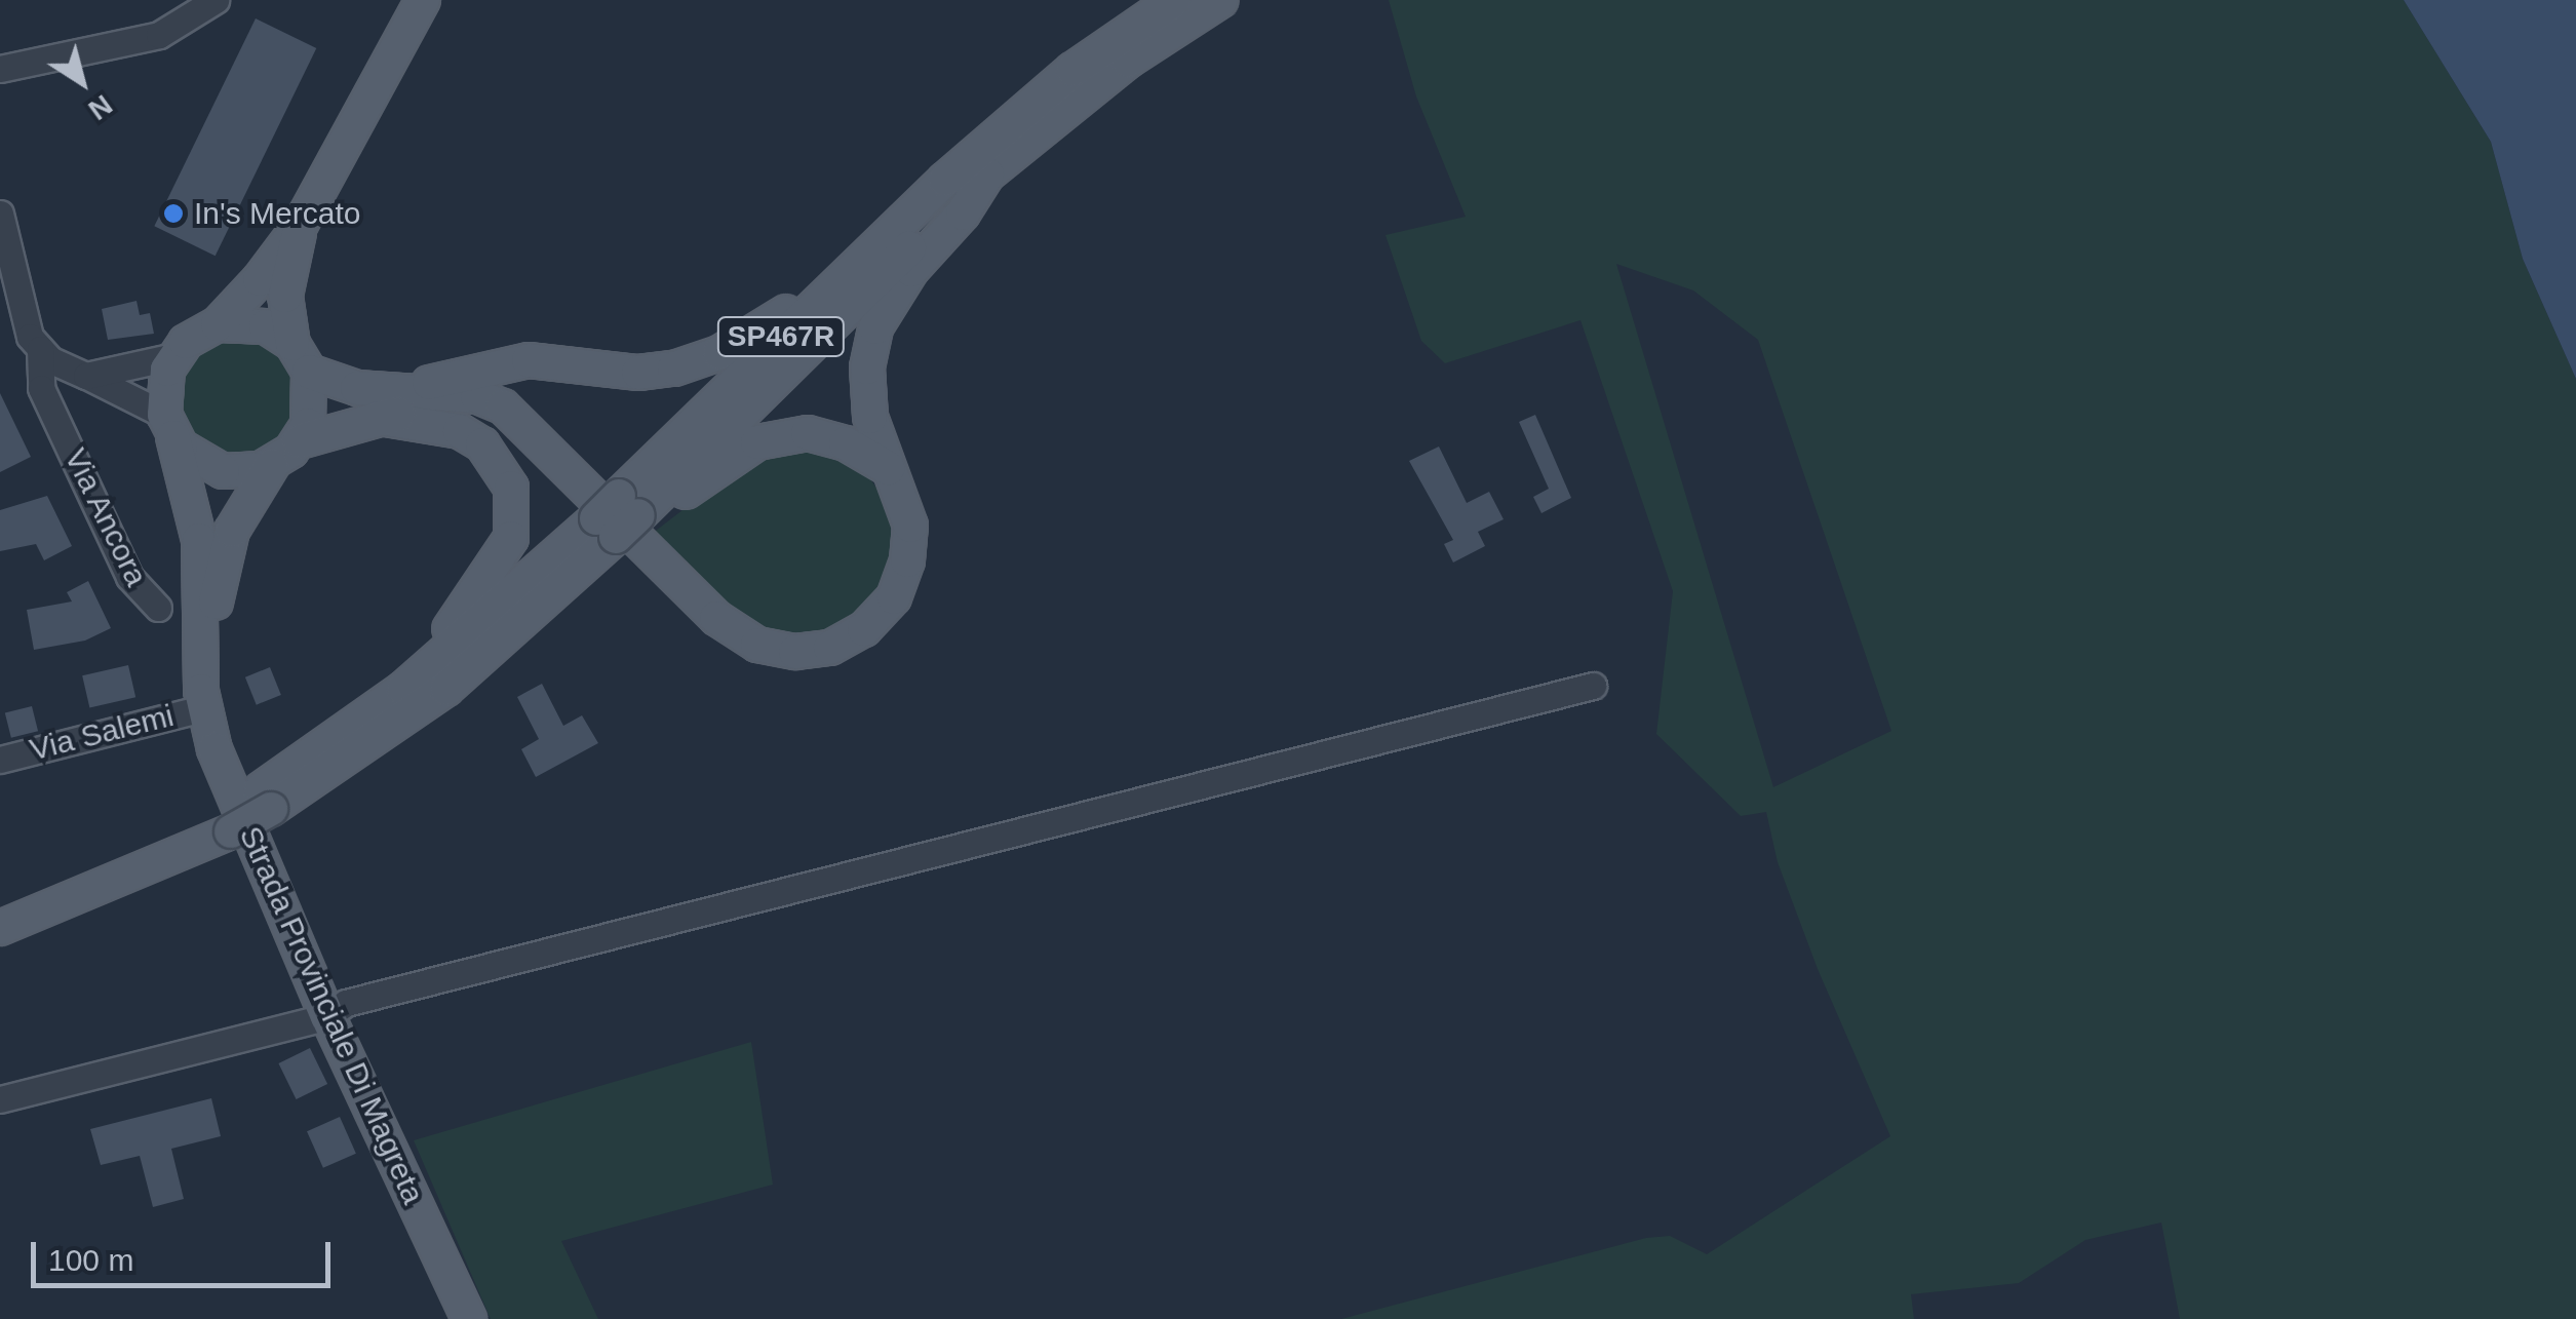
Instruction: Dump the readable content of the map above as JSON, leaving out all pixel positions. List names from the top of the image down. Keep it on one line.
{"streets":{"main road":["SP467R","Strada Provinciale Di Magreta"],"street":["Via Ancora","Via Salemi"]},"crossings":[["Via Salemi","Strada Provinciale Di Magreta"]],"places":["In's Mercato"],"scale_bar":"100 m","north":"bottom right"}
